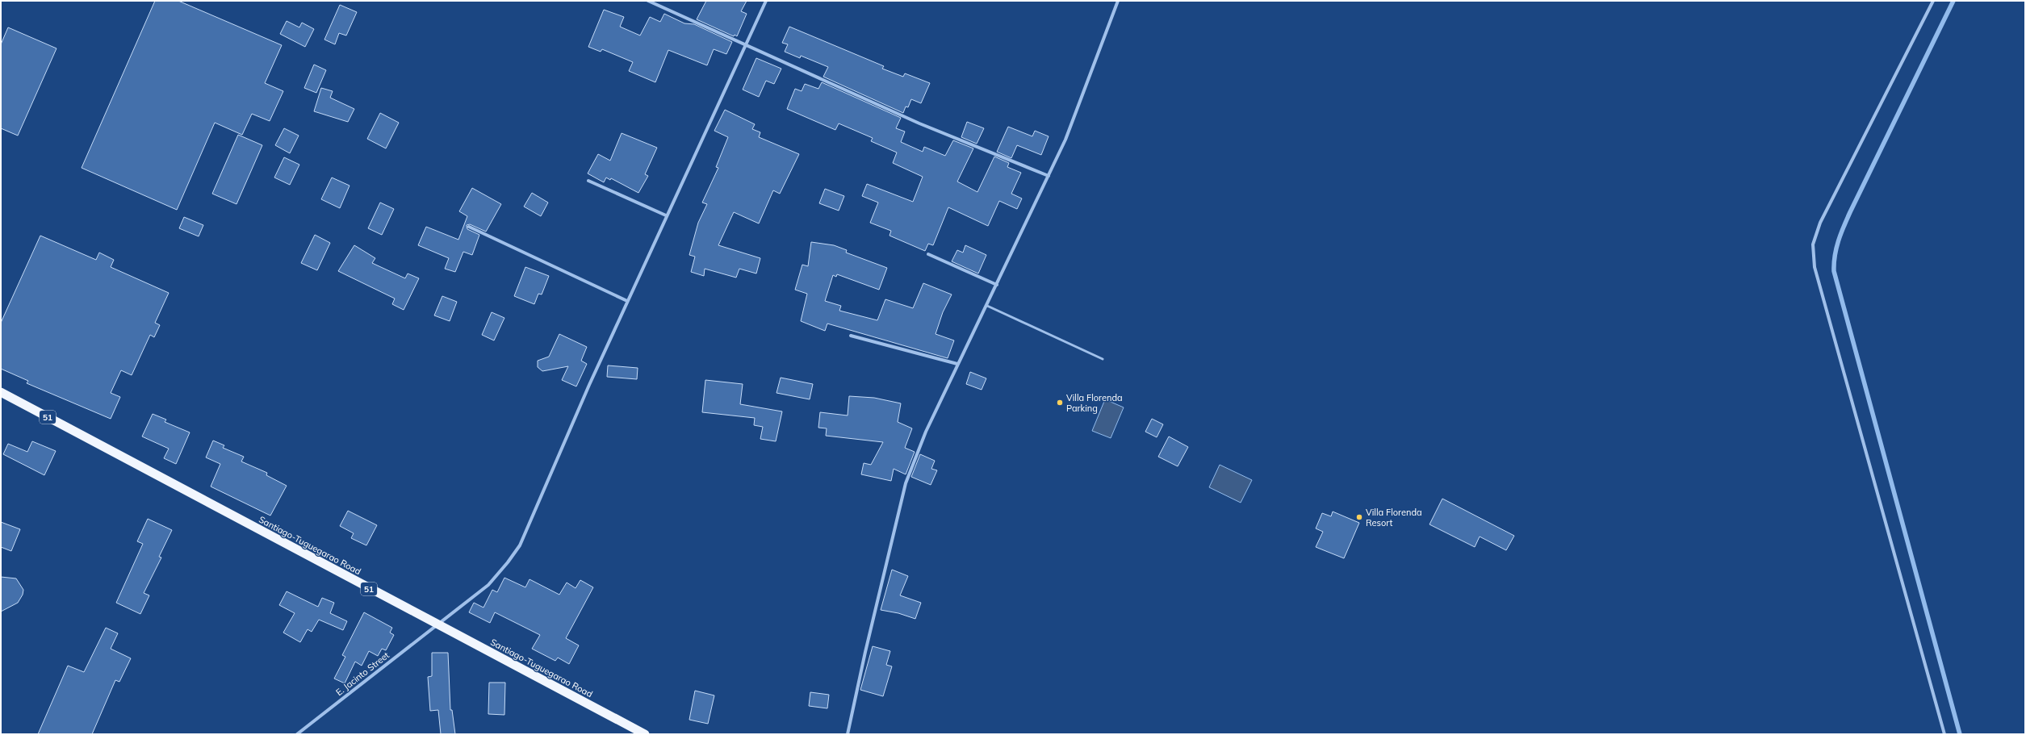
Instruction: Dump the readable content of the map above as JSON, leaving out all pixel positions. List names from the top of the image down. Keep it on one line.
{"streets":{"highway":["51","Santiago-Tuguegarao Road"],"street":["E. Jacinto Street"]},"crossings":[["Santiago-Tuguegarao Road","E. Jacinto Street"]],"places":["Villa Florenda Parking","Villa Florenda Resort"]}
